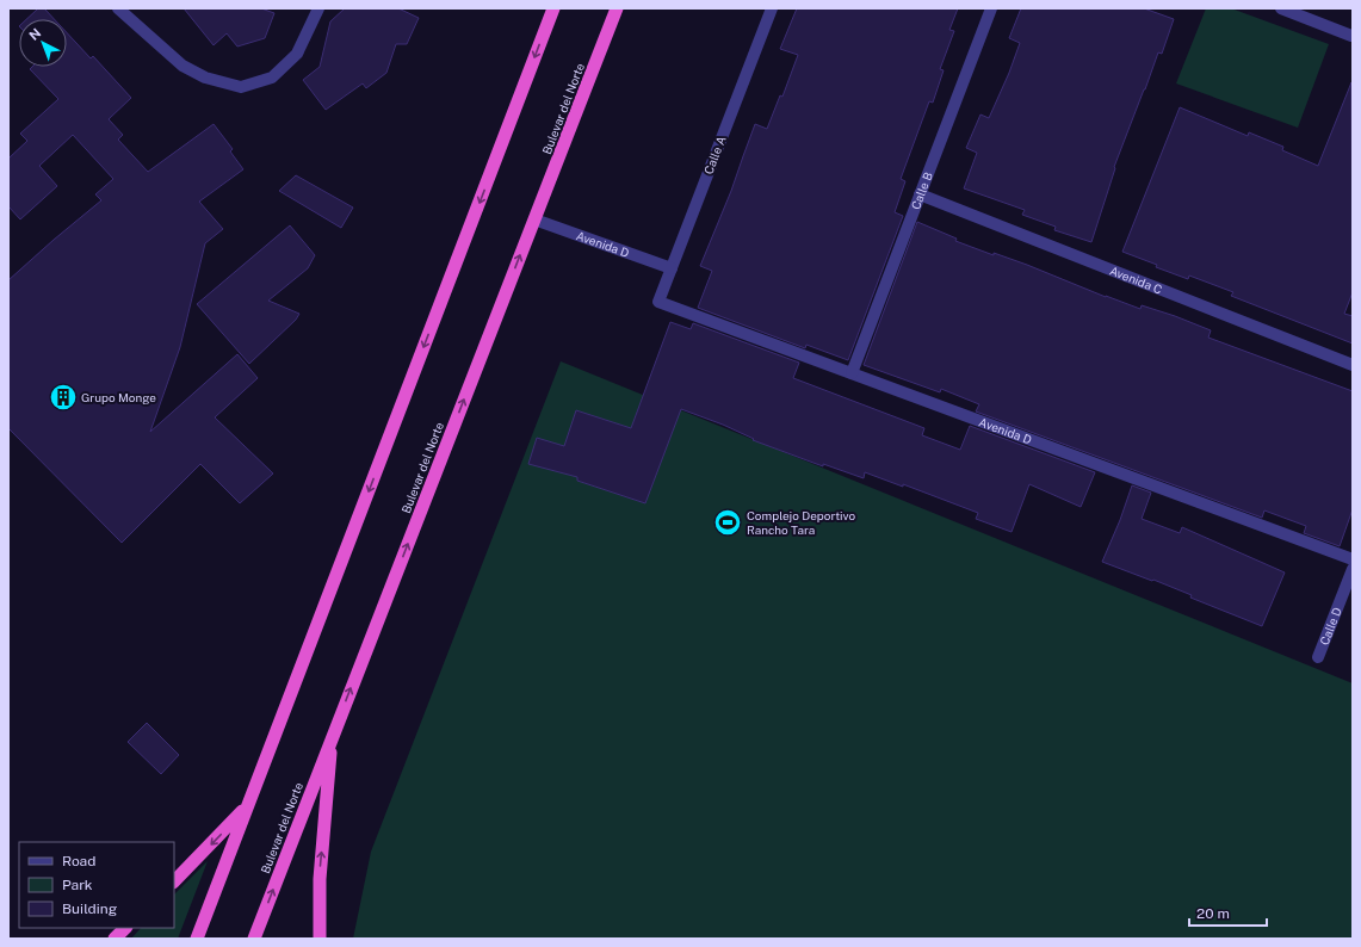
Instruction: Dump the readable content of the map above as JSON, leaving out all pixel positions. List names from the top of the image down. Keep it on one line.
{"streets":{"highway":["Bulevar del Norte"],"street":["Calle A","Calle B","Avenida D","Avenida C","Calle D"]},"crossings":[["Bulevar del Norte","Avenida D"],["Calle A","Avenida D"],["Calle B","Avenida D"],["Calle B","Avenida C"]],"places":{"building":["Grupo Monge"],"sports":["Complejo Deportivo Rancho Tara"]},"legend":["Road","Park","Building"],"scale_bar":"20 m","north":"top left"}
